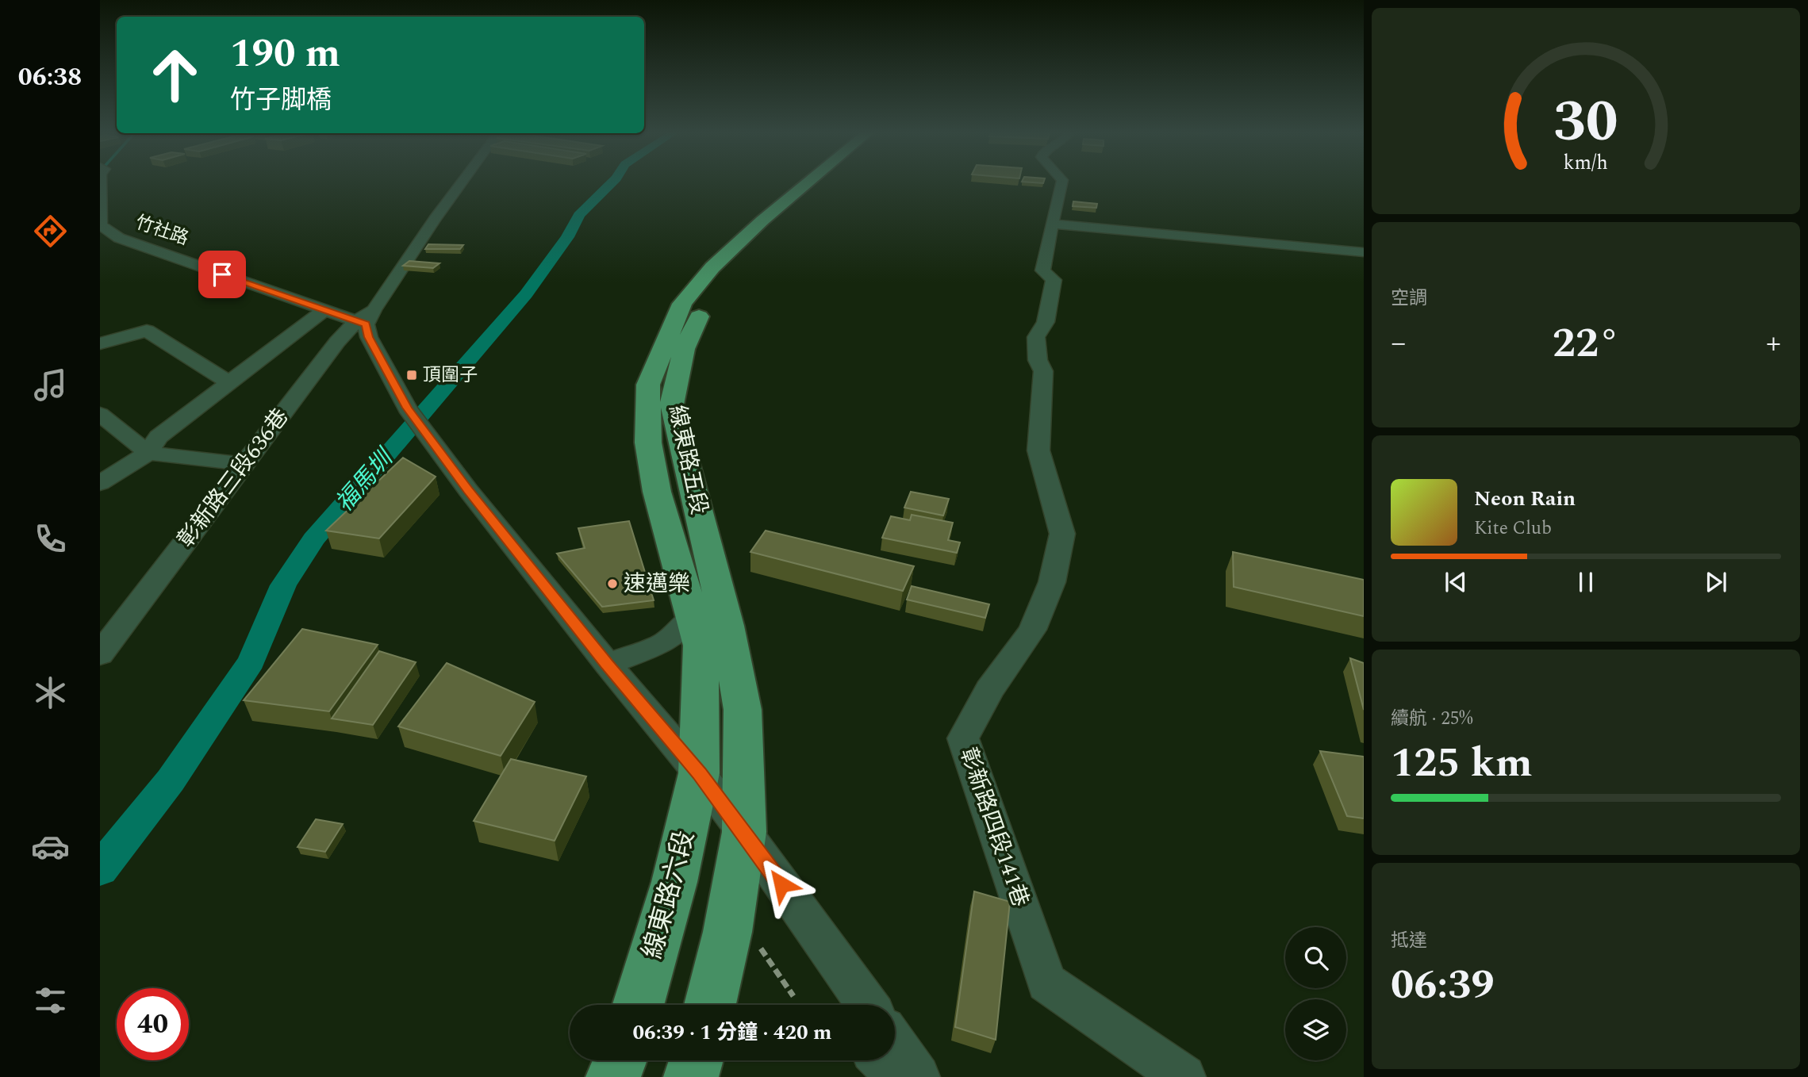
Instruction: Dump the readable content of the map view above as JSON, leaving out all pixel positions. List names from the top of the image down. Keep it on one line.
{"streets":{"main road":["線東路五段","線東路六段"],"street":["竹社路","彰新路三段636巷","彰新路四段141巷"]},"crossings":[["竹社路","彰新路三段636巷"],["線東路五段","線東路六段"]],"water":["福馬圳"],"places":{"transit":["頂圍子"],"other":["速邁樂"]},"page":{"tabs":"06:38","turn":["190 m","竹子脚橋"],"tile":["空調",["續航 · 25%","125 km"],["抵達","06:39"]],"heat":["−","22°","+"],"song":["Neon Rain","Kite Club"],"limit":"40","trip":"06:39 · 1 分鐘 · 420 m","gauge":["30","km/h"]}}
